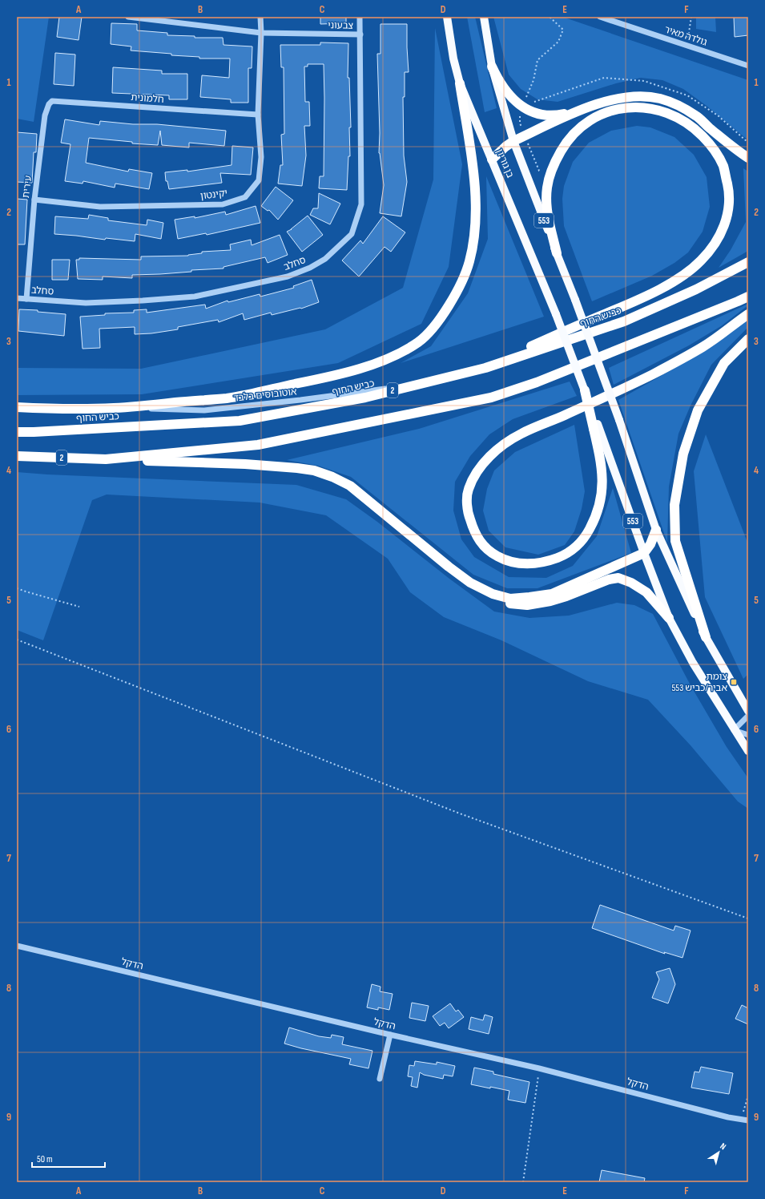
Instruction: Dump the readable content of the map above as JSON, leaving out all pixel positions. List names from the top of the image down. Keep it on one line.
{"streets":{"highway":["כביש החוף","2"],"main road":["בן גוריון","553"],"street":["צבעוני","גולדה מאיר","חלמונית","עירית","יקינטון","סחלב","אוטובוסים בלבד","הדקל"]},"crossings":[["צבעוני","יקינטון"],["צבעוני","סחלב"],["חלמונית","עירית"],["חלמונית","יקינטון"],["בן גוריון","553"],["עירית","יקינטון"],["עירית","סחלב"],["כביש החוף","אוטובוסים בלבד"]],"places":{"transit":["צומת אביר/כביש 553"]},"scale_bar":"50 m","north":"top right","grid":{"columns":["A","B","C","D","E","F"],"rows":["1","2","3","4","5","6","7","8","9"]}}
